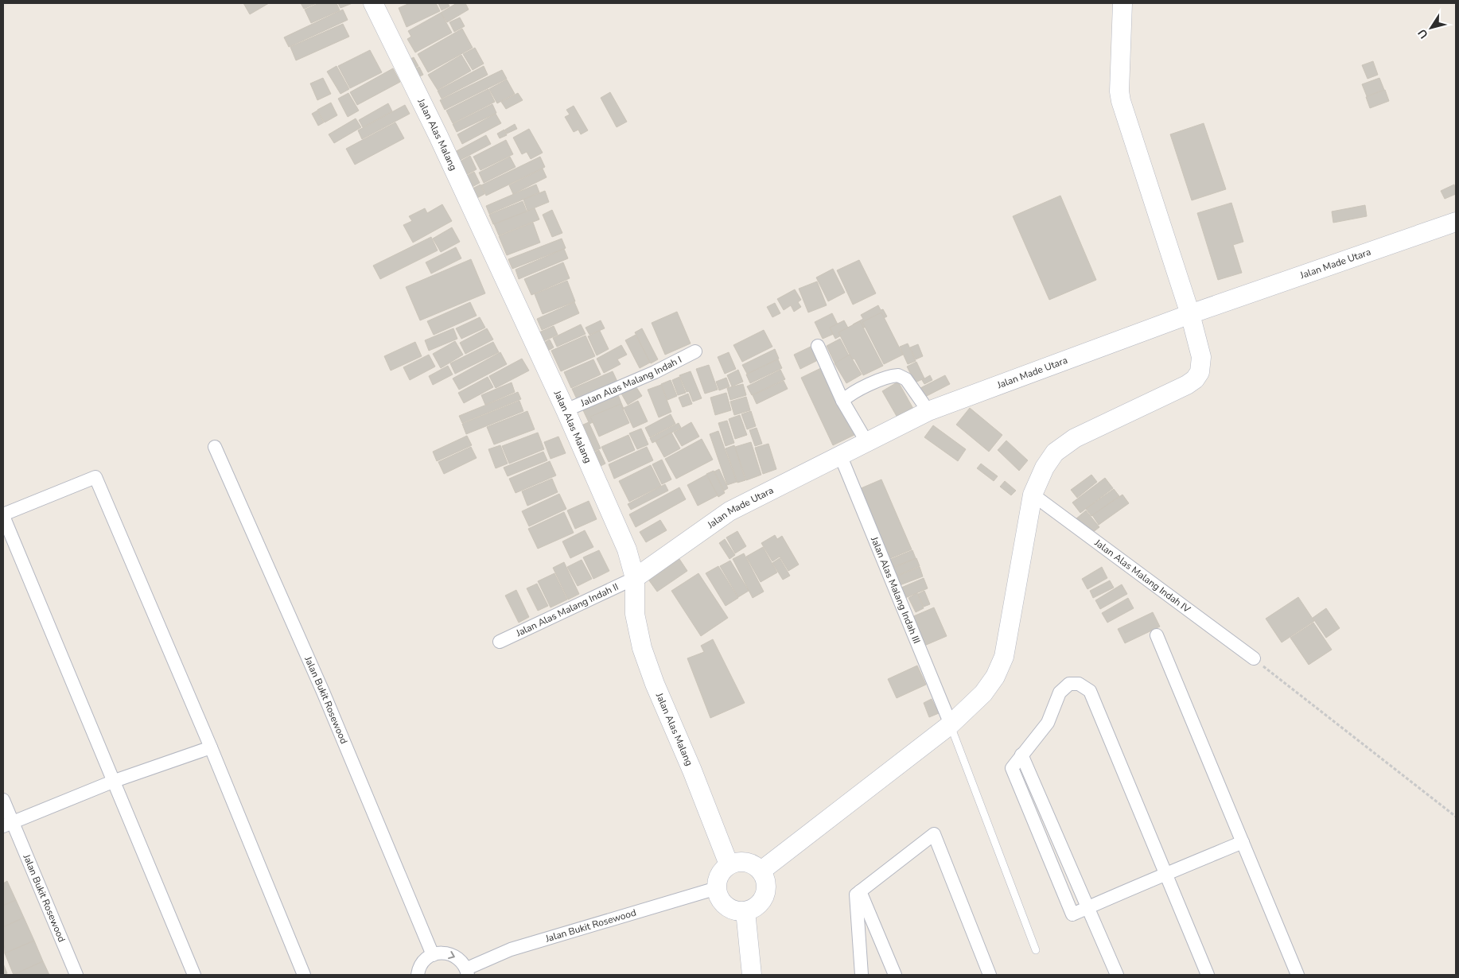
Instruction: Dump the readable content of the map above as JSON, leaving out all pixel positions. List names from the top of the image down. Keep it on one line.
{"streets":{"main road":["Jalan Alas Malang","Jalan Made Utara"],"street":["Jalan Alas Malang Indah I","Jalan Alas Malang Indah IV","Jalan Alas Malang Indah III","Jalan Alas Malang Indah II","Jalan Bukit Rosewood"]},"crossings":[["Jalan Alas Malang","Jalan Made Utara"],["Jalan Alas Malang","Jalan Alas Malang Indah I"],["Jalan Alas Malang","Jalan Alas Malang Indah II"],["Jalan Alas Malang","Jalan Bukit Rosewood"],["Jalan Made Utara","Jalan Alas Malang Indah III"],["Jalan Made Utara","Jalan Alas Malang Indah II"]],"north":"bottom left"}
